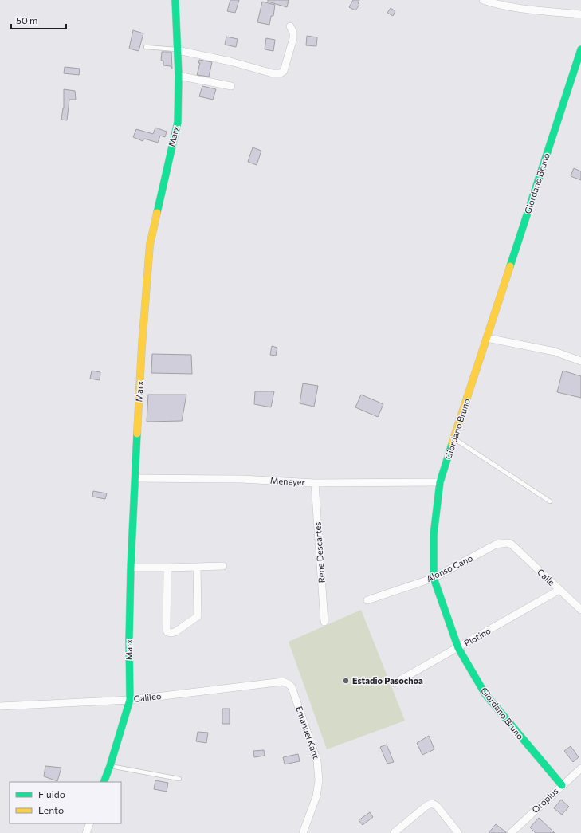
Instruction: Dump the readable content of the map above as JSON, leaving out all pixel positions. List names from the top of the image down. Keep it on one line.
{"streets":{"street":["Marx","Giordano Bruno","Meneyer","Rene Descartes","Alonso Cano","Calle","Plotino","Galileo","Emanuel Kant","Oroplus"]},"crossings":[["Marx","Meneyer"],["Marx","Galileo"],["Giordano Bruno","Meneyer"],["Giordano Bruno","Alonso Cano"],["Giordano Bruno","Plotino"],["Giordano Bruno","Oroplus"],["Meneyer","Rene Descartes"],["Alonso Cano","Calle"],["Calle","Plotino"],["Galileo","Emanuel Kant"]],"places":["Estadio Pasochoa"],"legend":["Fluido","Lento"],"scale_bar":"50 m"}
